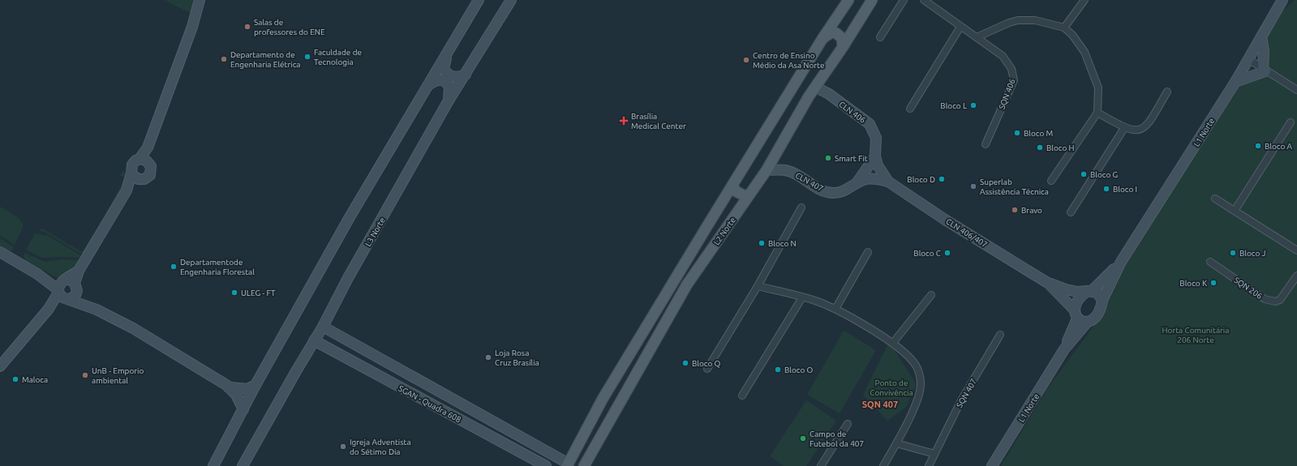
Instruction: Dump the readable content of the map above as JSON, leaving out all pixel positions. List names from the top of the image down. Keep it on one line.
{"streets":{"main road":["L2 Norte"],"street":["SQN 406","CLN 406","L1 Norte","CLN 407","L3 Norte","CLN 406/407","SQN 206","SQN 407","SGAN - Quadra 608"]},"crossings":[["CLN 406","CLN 407"],["CLN 406","L2 Norte"],["CLN 406","CLN 406/407"],["L1 Norte","CLN 406/407"],["CLN 407","L2 Norte"],["CLN 407","CLN 406/407"],["L3 Norte","SGAN - Quadra 608"]],"districts":["SQN 407"],"parks":["Horta Comunitária 206 Norte","Ponto de Convivência"],"places":{"other":["Salas de professores do ENE","Faculdade de Tecnologia","Departamento de Engenharia Elétrica","Centro de Ensino Médio da Asa Norte","Bloco L","Bloco M","Bloco A","Bloco H","Smart Fit","Bloco G","Bloco D","Superlab Assistência Técnica","Bloco I","Bravo","Bloco N","Bloco C","Bloco J","Departamentode Engenharia Florestal","Bloco K","ULEG - FT","Loja Rosa Cruz Brasília","Bloco Q","Bloco O","UnB - Emporio ambiental","Maloca","Campo de Futebol da 407","Igreja Adventista do Sétimo Dia"],"health":["Brasília Medical Center"]}}
